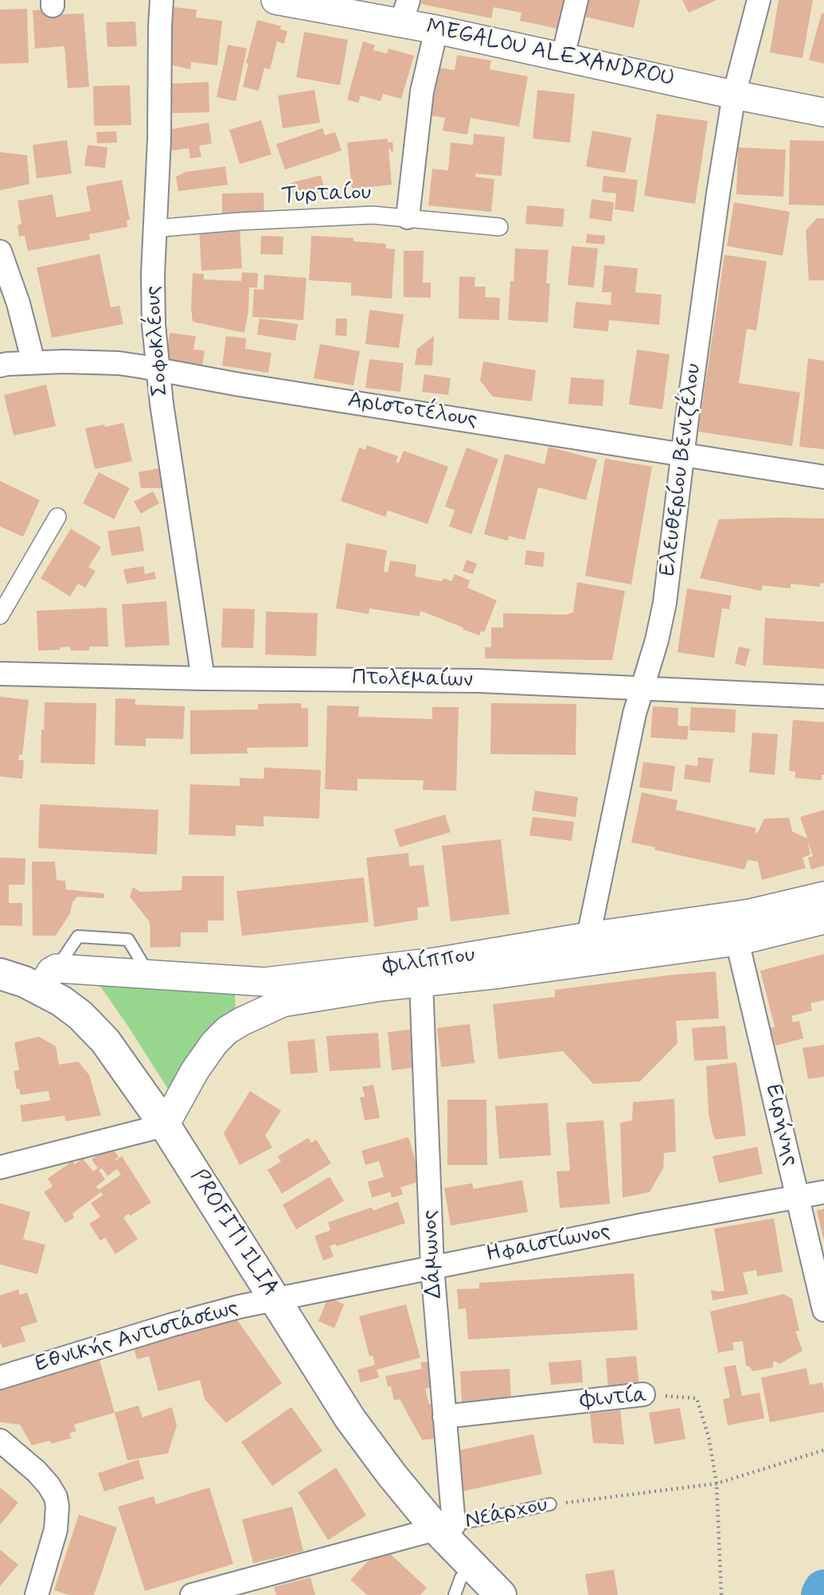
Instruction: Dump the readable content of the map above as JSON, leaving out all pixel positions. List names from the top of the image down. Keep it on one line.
{"streets":{"main road":["PROFITI ILIA"],"street":["MEGALOU ALEXANDROU","Τυρταίου","Σοφοκλέους","Αριστοτέλους","Ελευθερίου Βενιζέλου","Πτολεμαίων","Φιλίππου","Ειρήνης","Ηφαιστίωνος","Δάμωνος","Εθνικής Αντιστάσεως","Φιντία","Νεάρχου"]},"crossings":[["MEGALOU ALEXANDROU","Ελευθερίου Βενιζέλου"],["Τυρταίου","Σοφοκλέους"],["Σοφοκλέους","Αριστοτέλους"],["Σοφοκλέους","Πτολεμαίων"],["Αριστοτέλους","Ελευθερίου Βενιζέλου"],["Ελευθερίου Βενιζέλου","Πτολεμαίων"],["Ελευθερίου Βενιζέλου","Φιλίππου"],["Φιλίππου","Ειρήνης"],["Φιλίππου","PROFITI ILIA"],["Φιλίππου","Δάμωνος"],["Ειρήνης","Ηφαιστίωνος"],["PROFITI ILIA","Ηφαιστίωνος"],["PROFITI ILIA","Δάμωνος"],["PROFITI ILIA","Εθνικής Αντιστάσεως"],["PROFITI ILIA","Νεάρχου"],["Ηφαιστίωνος","Δάμωνος"],["Ηφαιστίωνος","Εθνικής Αντιστάσεως"],["Δάμωνος","Φιντία"],["Δάμωνος","Νεάρχου"],["Φιντία","Νεάρχου"]]}
